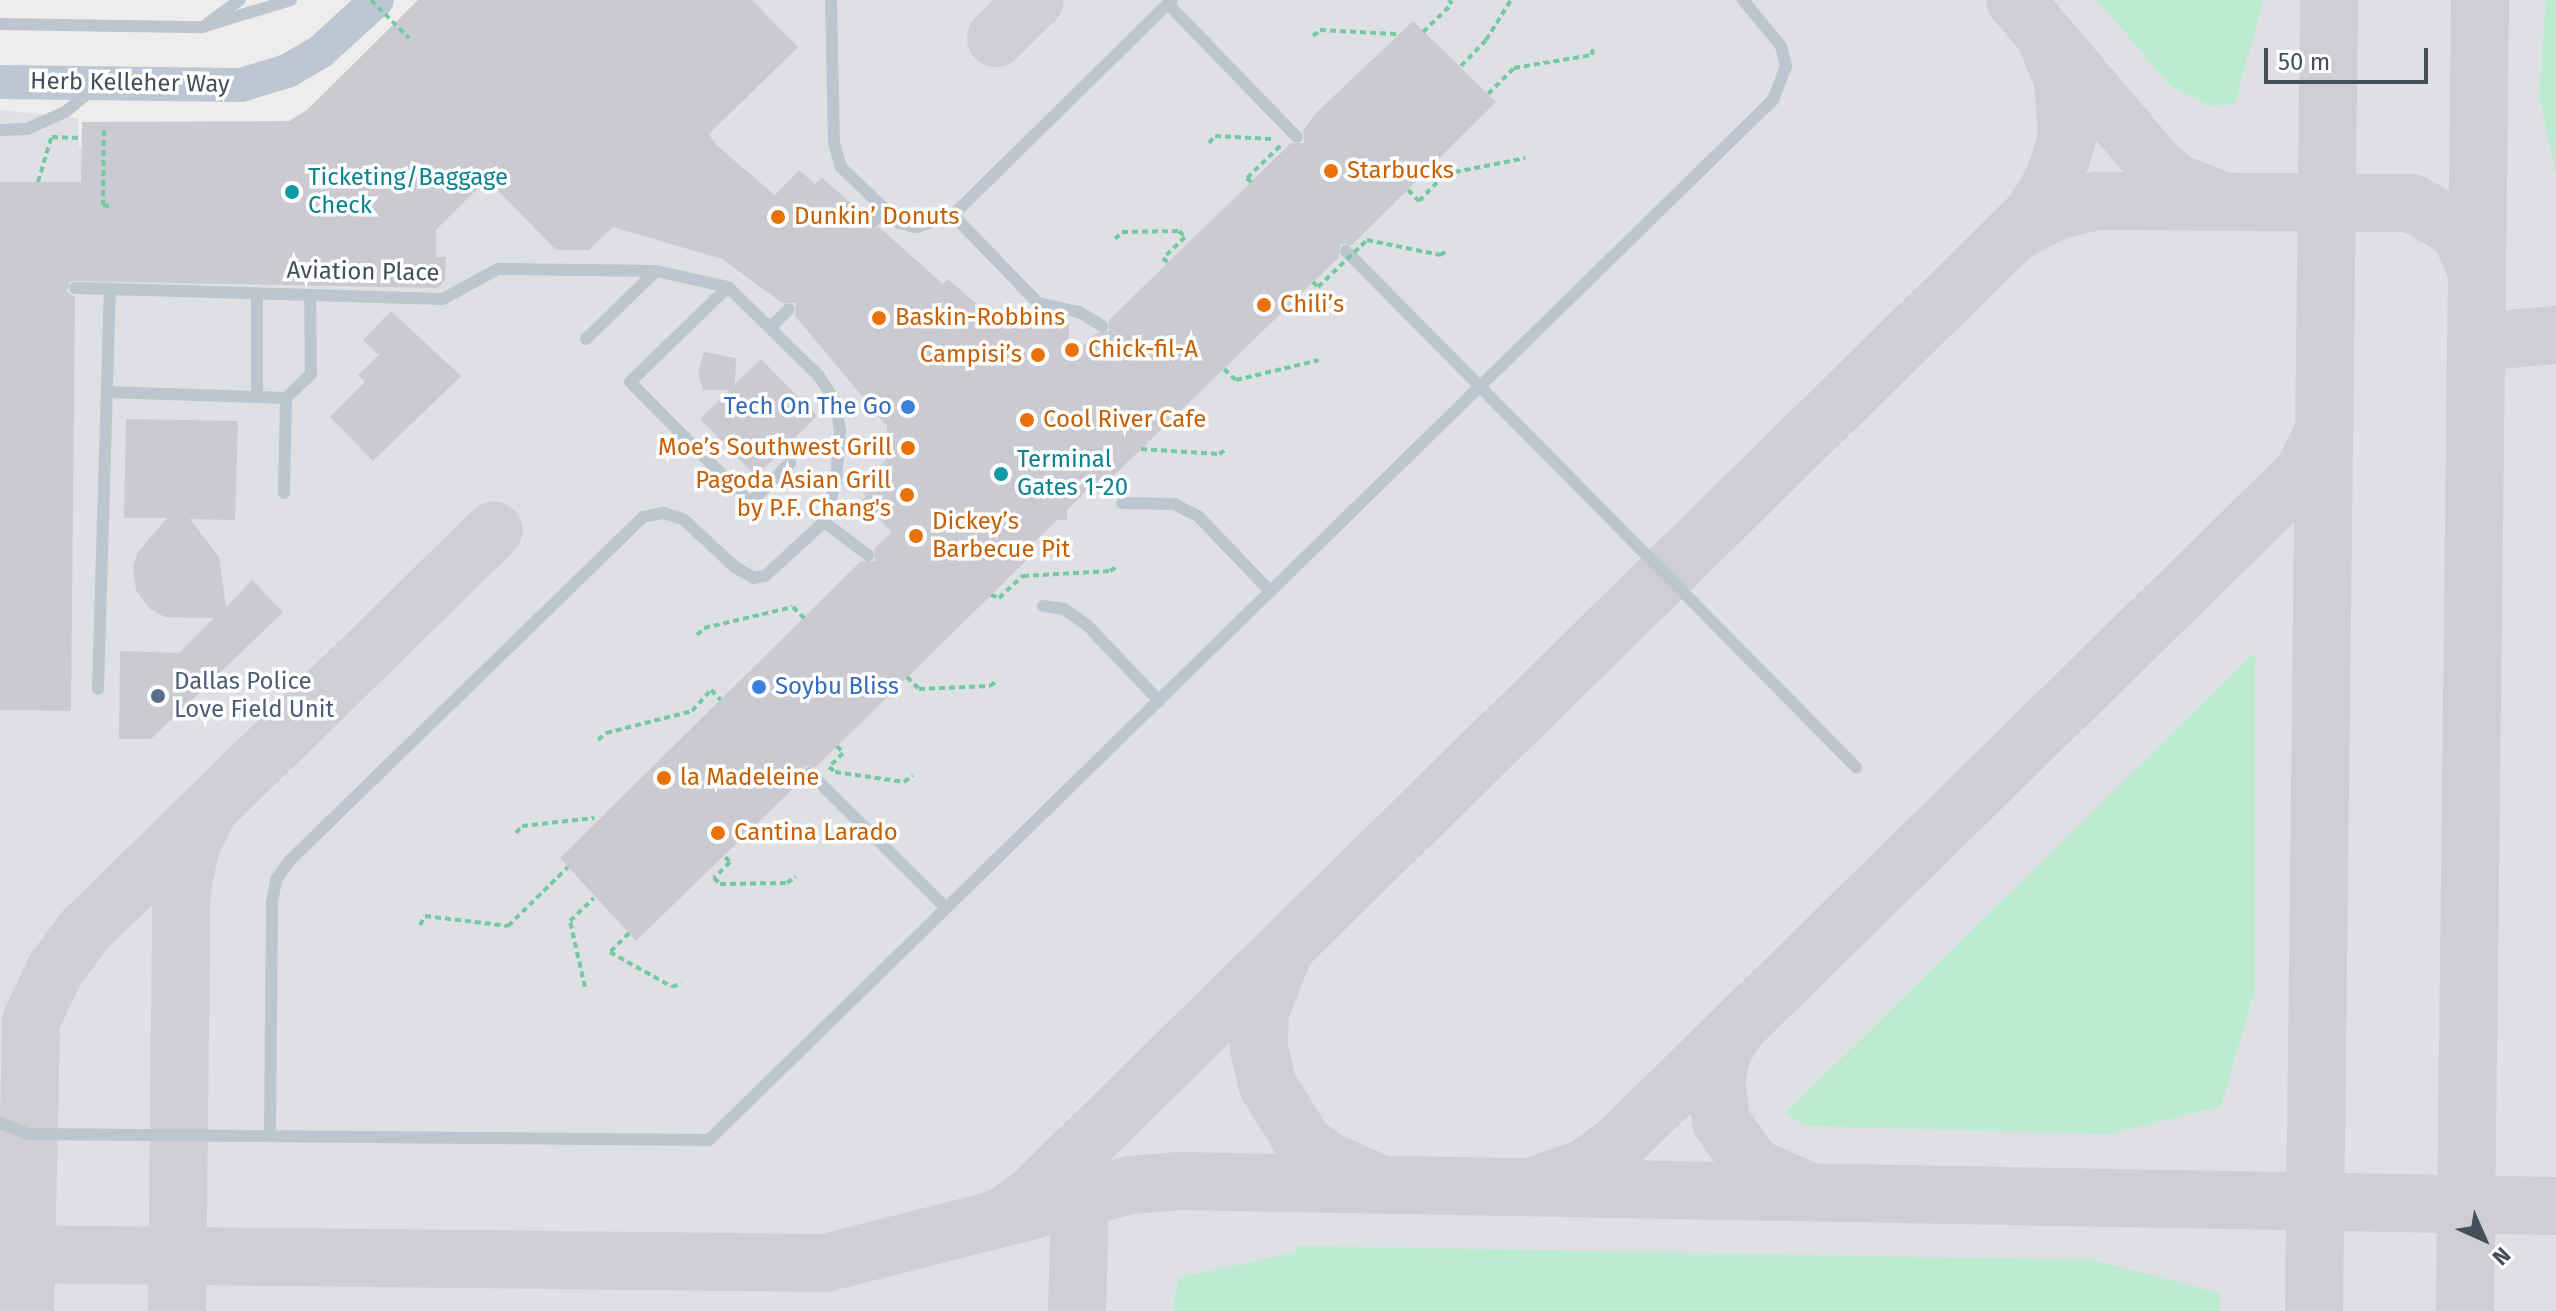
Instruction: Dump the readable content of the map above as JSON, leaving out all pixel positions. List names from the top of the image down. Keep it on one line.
{"streets":{"main road":["Herb Kelleher Way"],"lane":["Aviation Place"]},"places":["Starbucks","Ticketing/Baggage Check","Dunkin’ Donuts","Chili’s","Baskin-Robbins","Chick-fil-A","Campisi’s","Tech On The Go","Cool River Cafe","Moe’s Southwest Grill","Terminal Gates 1-20","Pagoda Asian Grill by P.F. Chang's","Dickey’s Barbecue Pit","Soybu Bliss","Dallas Police Love Field Unit","la Madeleine","Cantina Larado"],"scale_bar":"50 m","north":"bottom right"}
